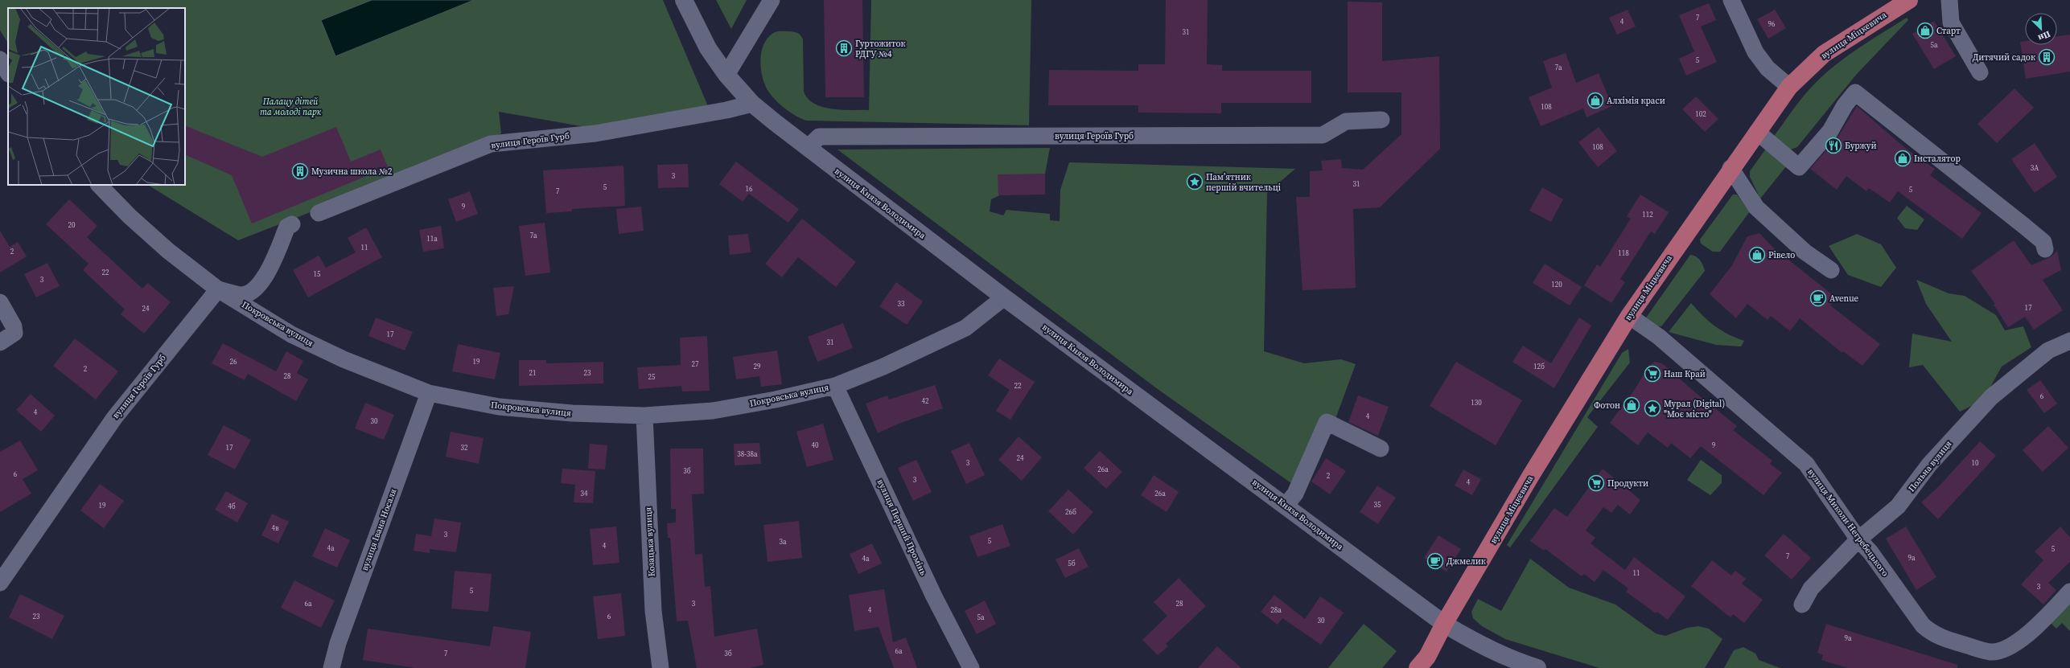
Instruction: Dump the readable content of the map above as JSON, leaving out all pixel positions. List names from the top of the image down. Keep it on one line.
{"streets":{"main road":["вулиця Міцкевича"],"street":["вулиця Героїв Гурб","вулиця Князя Володимира","Покровська вулиця","Польна вулиця","вулиця Миколи Негребецького","вулиця Перший Промінь","вулиця Івана Носаля","Козацька вулиця"]},"crossings":[["вулиця Міцкевича","вулиця Князя Володимира"],["вулиця Міцкевича","вулиця Миколи Негребецького"],["вулиця Героїв Гурб","вулиця Князя Володимира"],["вулиця Героїв Гурб","Покровська вулиця"],["вулиця Князя Володимира","Покровська вулиця"],["Покровська вулиця","вулиця Перший Промінь"],["Покровська вулиця","вулиця Івана Носаля"],["Покровська вулиця","Козацька вулиця"],["Польна вулиця","вулиця Миколи Негребецького"]],"parks":["Палацу дітей та молоді парк"],"places":{"shop":["Старт","Алхімія краси","Інсталятор","Рівело","Фотон"],"building":["Гуртожиток РДГУ №4","Дитячий садок","Музична школа №2"],"restaurant":["Буржуй"],"place":["Пам’ятник першій вчительці","Мурал (Digital) \"Моє місто\""],"cafe":["Avenue","Джмелик"],"supermarket":["Наш Край","Продукти"]},"house_numbers":["7","4","96","31","5а","5","7а","108","102","108","3А","3","31","5","16","5","7","9","112","20","7а","11а","11","2","118","22","15","3","120","33","17","24","17","31","26","19","27","29","12б","2","21","23","28","25","22","6","42","130","4","4","30","40","9","17","32","38-38а","24","3","10","26а","3б","6","2","3","4","34","26а","35","19","4б","26б","4в","3","5","3а","4","4а","5","7","9а","4а","5б","11","3","5","6а","3","28","4","28а","23","6","5а","30","9а","6а","7","3б"],"north":"bottom right"}
